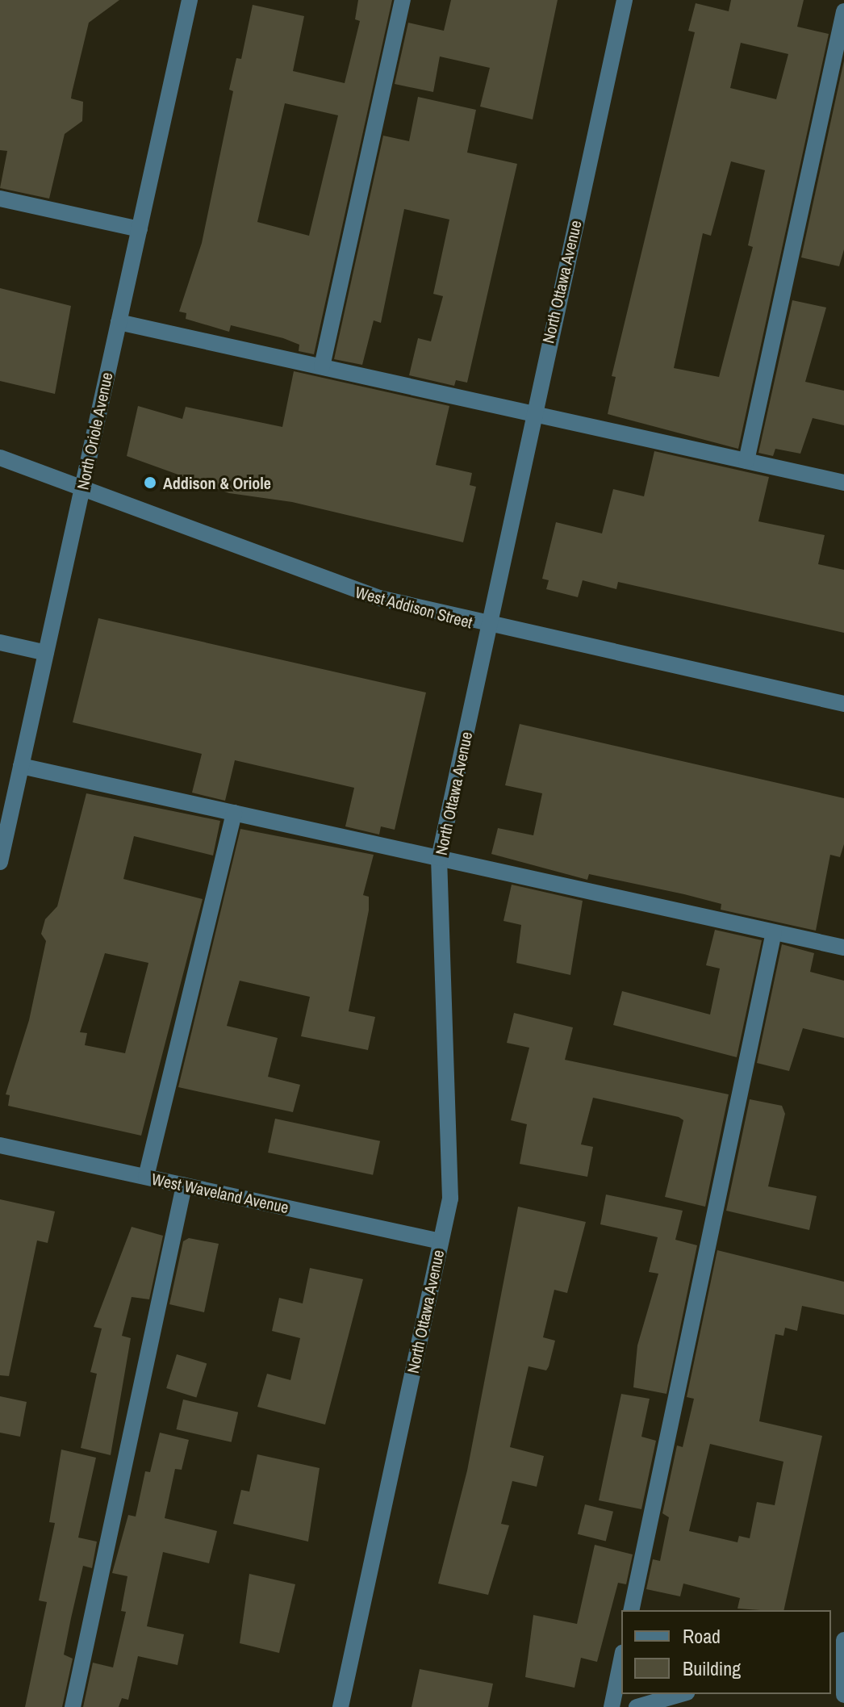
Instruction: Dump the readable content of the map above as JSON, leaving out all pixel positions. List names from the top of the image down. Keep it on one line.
{"streets":{"street":["North Ottawa Avenue","North Oriole Avenue","West Addison Street","West Waveland Avenue"]},"crossings":[["North Ottawa Avenue","West Addison Street"],["North Ottawa Avenue","West Waveland Avenue"],["North Oriole Avenue","West Addison Street"]],"places":["Addison & Oriole"],"legend":["Road","Building"]}
